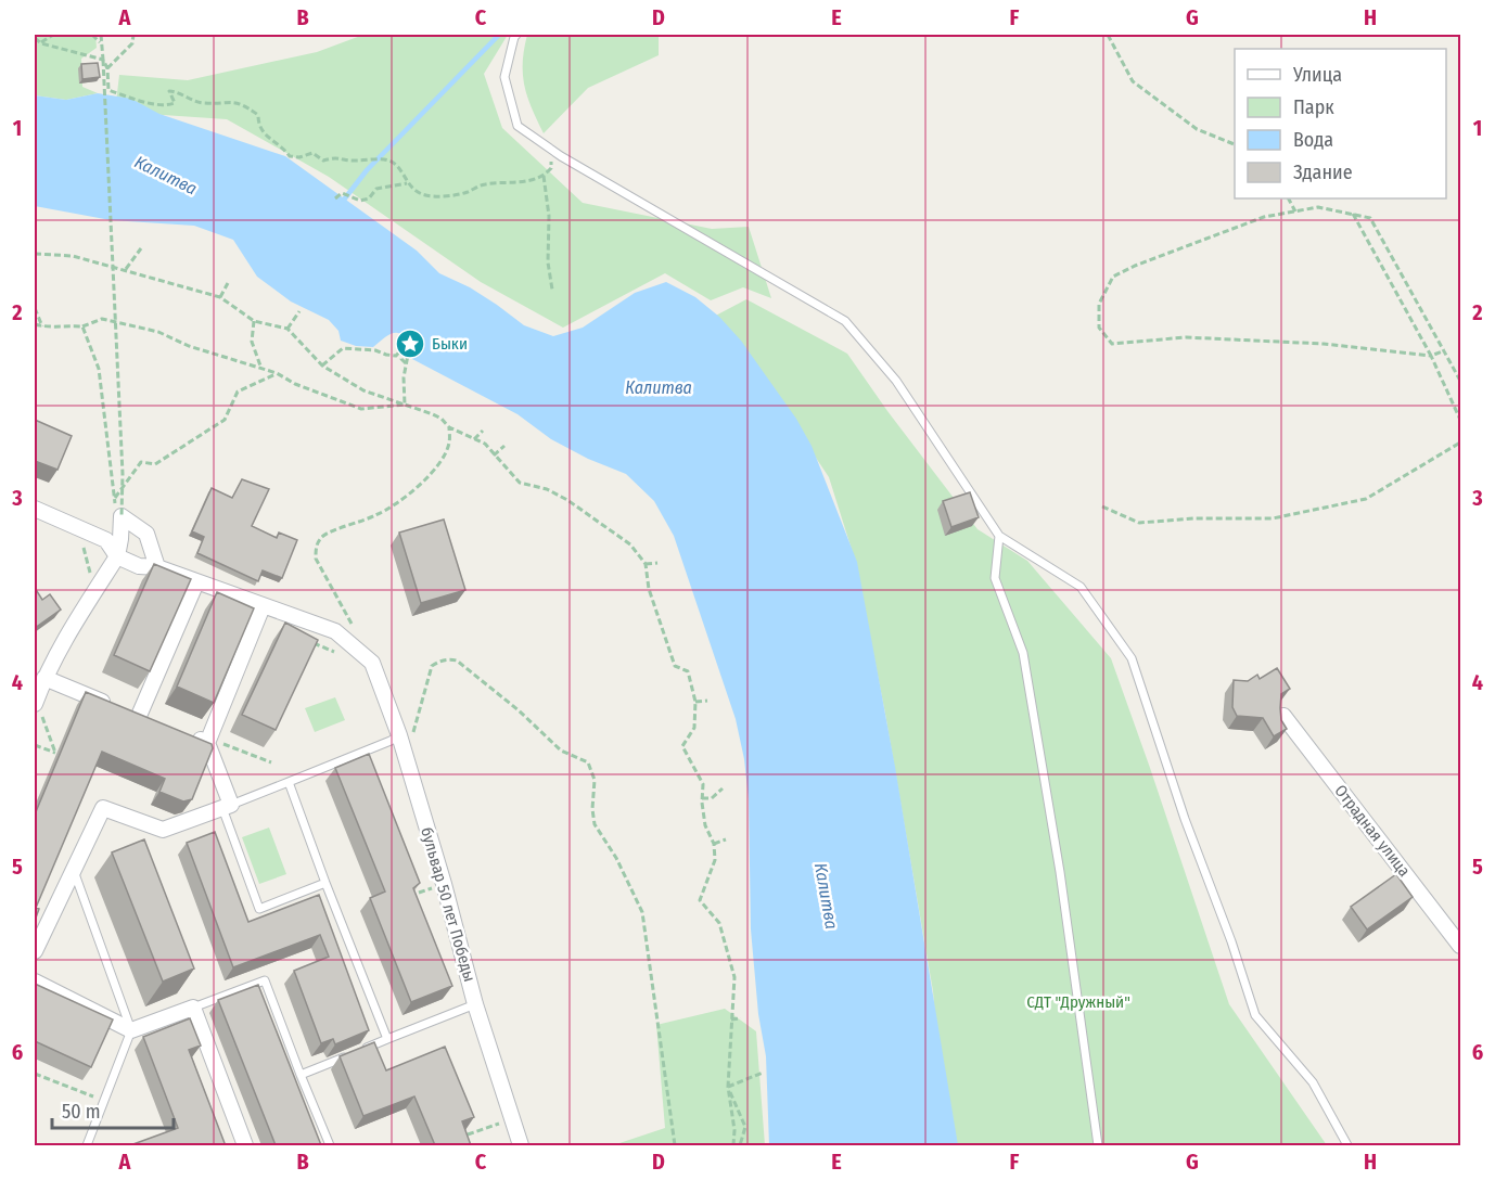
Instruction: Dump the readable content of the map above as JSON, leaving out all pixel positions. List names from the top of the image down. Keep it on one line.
{"streets":{"street":["Отрадная улица","бульвар 50 лет Победы"]},"water":["Калитва"],"parks":["СДТ \"Дружный\""],"places":{"place":["Быки"]},"legend":["Улица","Парк","Вода","Здание"],"scale_bar":"50 m","grid":{"columns":["A","B","C","D","E","F","G","H"],"rows":["1","2","3","4","5","6"]}}
